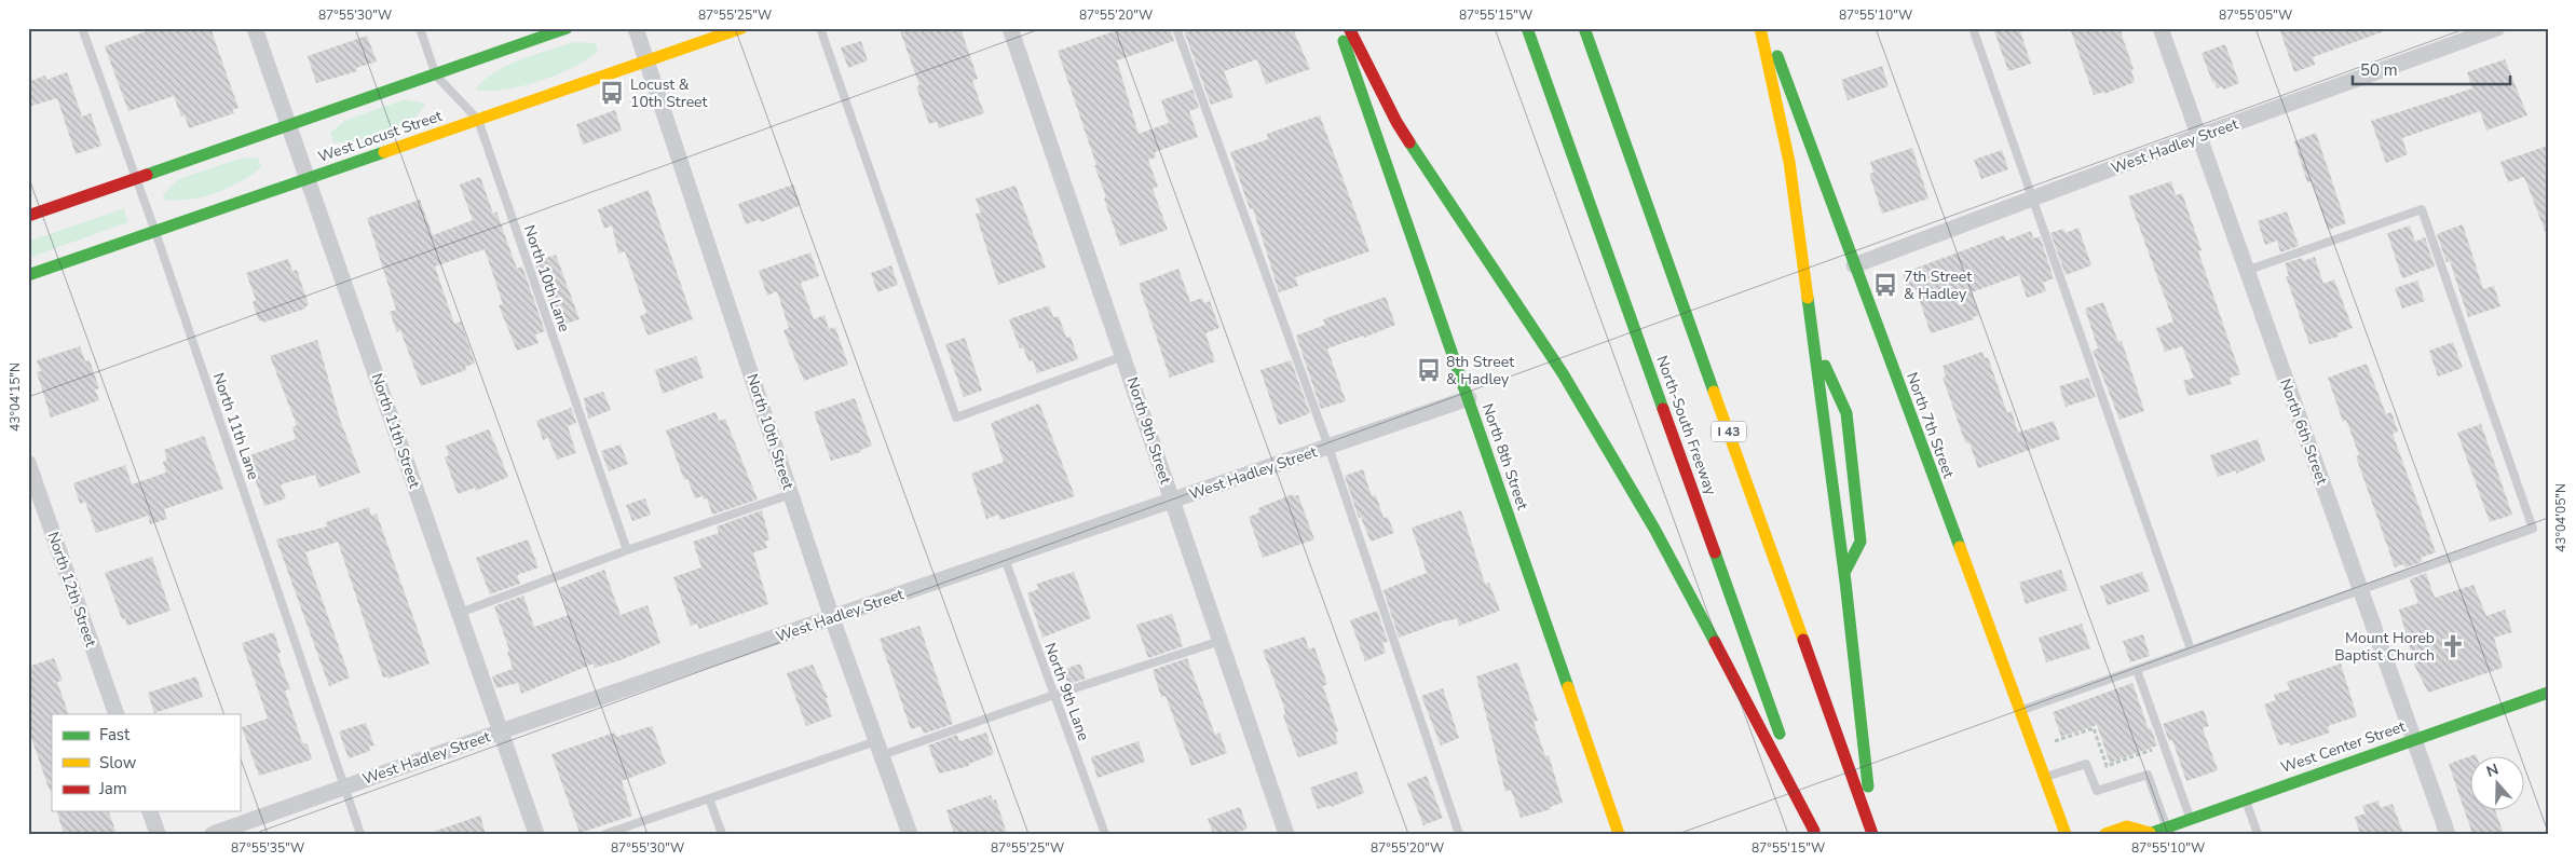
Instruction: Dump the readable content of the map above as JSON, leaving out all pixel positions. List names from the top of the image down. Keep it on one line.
{"streets":{"main road":["West Locust Street","North-South Freeway","North 7th Street","I 43","North 8th Street","West Center Street"],"street":["West Hadley Street","North 11th Street","North 9th Street","North 10th Street","North 6th Street","North 12th Street"],"lane":["North 10th Lane","North 11th Lane","North 9th Lane"]},"crossings":[["West Locust Street","North 10th Lane"],["West Locust Street","North 11th Lane"],["West Locust Street","North 11th Street"],["West Locust Street","North 10th Street"],["West Hadley Street","North 7th Street"],["West Hadley Street","North 11th Lane"],["West Hadley Street","North 11th Street"],["West Hadley Street","North 9th Street"],["West Hadley Street","North 10th Street"],["West Hadley Street","North 6th Street"],["West Hadley Street","North 8th Street"],["West Hadley Street","North 9th Lane"],["North 6th Street","West Center Street"]],"places":{"bus stop":["Locust & 10th Street","7th Street & Hadley","8th Street & Hadley"],"church":["Mount Horeb Baptist Church"]},"legend":["Fast","Slow","Jam"],"scale_bar":"50 m","north":"top","coordinates":["87°55'30\"W","87°55'25\"W","87°55'20\"W","87°55'15\"W","87°55'10\"W","87°55'05\"W","43°04'15\"N","43°04'05\"N","87°55'35\"W"]}
